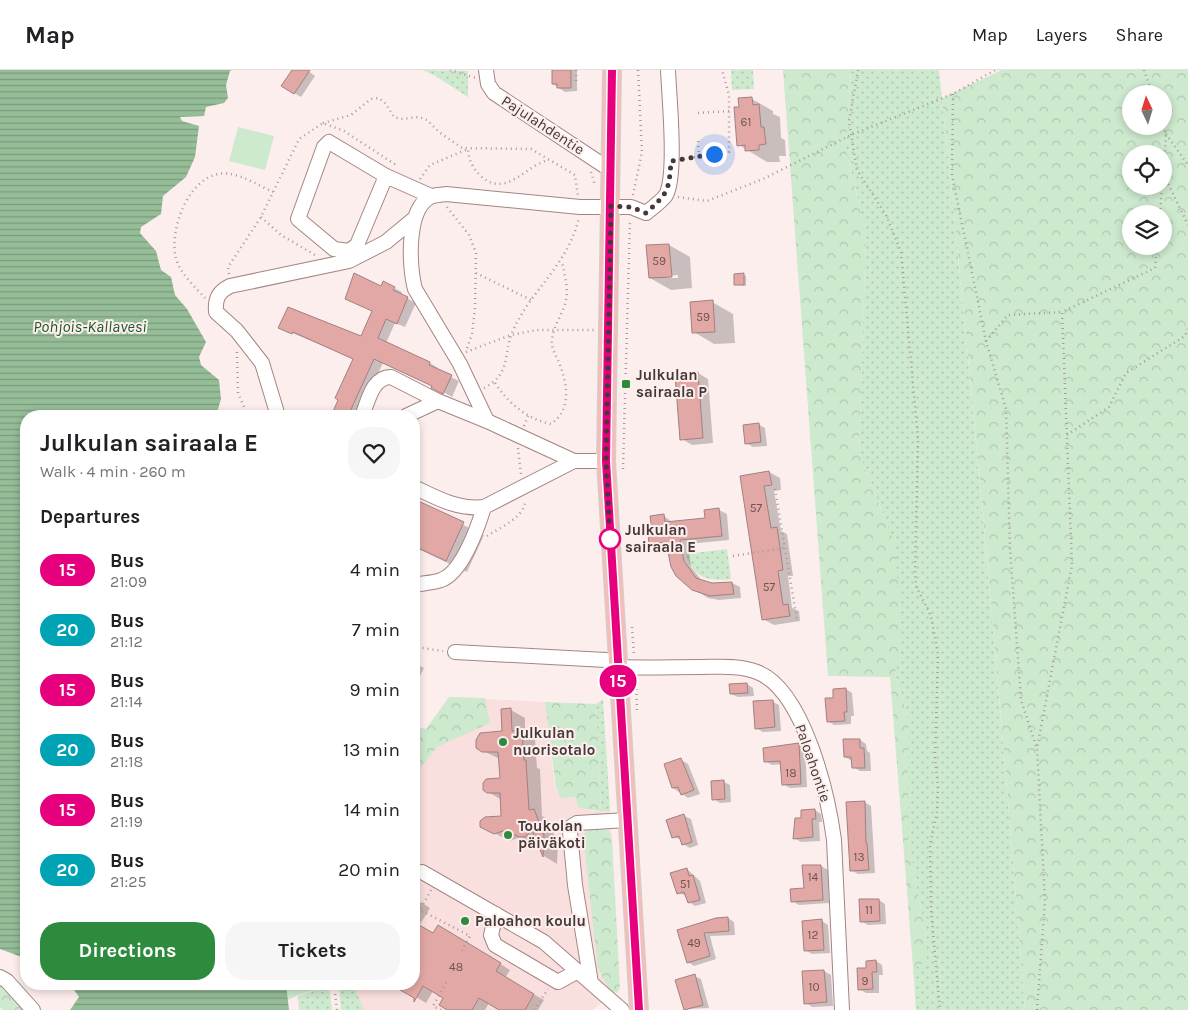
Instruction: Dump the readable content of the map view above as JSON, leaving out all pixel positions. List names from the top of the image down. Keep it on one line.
{"streets":{"street":["Pajulahdentie","Paloahontie"]},"water":["Pohjois-Kallavesi"],"places":{"transit":["Julkulan sairaala P"],"other":["Julkulan sairaala E","Julkulan nuorisotalo","Toukolan päiväkoti","Paloahon koulu"]},"lines":["bus line 15"],"house_numbers":["61","59","59","57","57","18","13","14","51","11","12","49","48","9","10"],"north":"top","page":{"header":"Map","nav":["Map","Layers","Share"],"on_map":"15","heading":[["Julkulan sairaala E","Walk · 4 min · 260 m"],"Departures"],"list":[{"mark":"15","name":"Bus","note":"21:09","value":"4 min"},{"mark":"20","name":"Bus","note":"21:12","value":"7 min"},{"mark":"15","name":"Bus","note":"21:14","value":"9 min"},{"mark":"20","name":"Bus","note":"21:18","value":"13 min"},{"mark":"15","name":"Bus","note":"21:19","value":"14 min"},{"mark":"20","name":"Bus","note":"21:25","value":"20 min"}],"buttons":["Directions","Tickets"]}}
